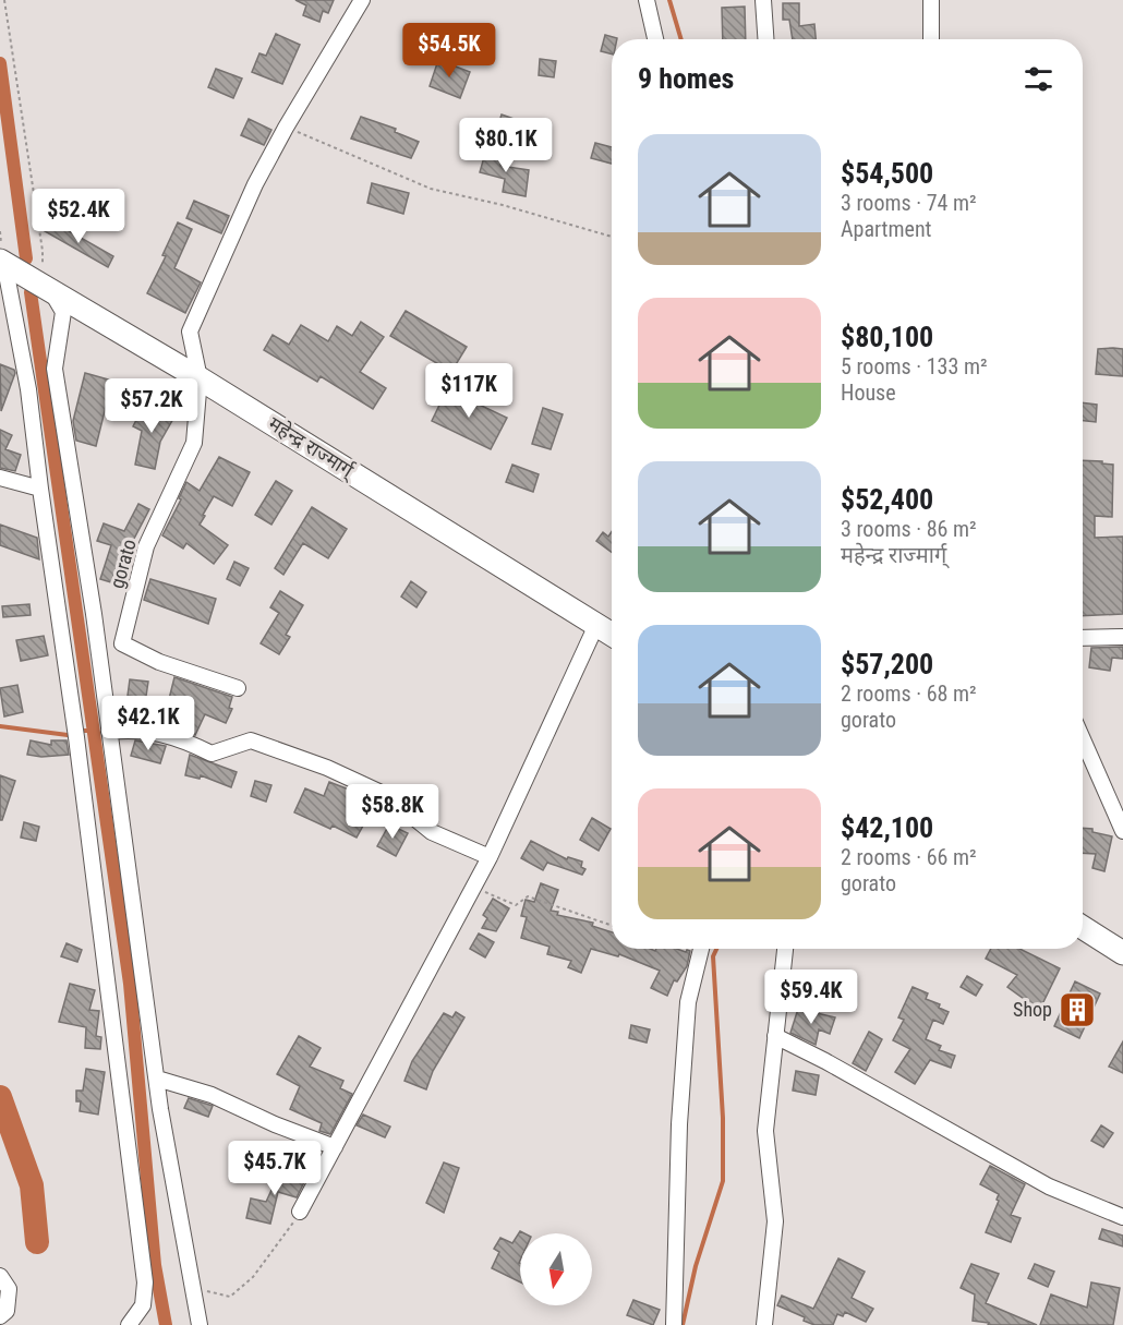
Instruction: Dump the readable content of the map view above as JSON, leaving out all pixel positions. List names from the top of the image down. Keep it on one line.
{"streets":{"highway":["महेन्द्र राज्मार्ग्"],"street":["gorato"]},"crossings":[["महेन्द्र राज्मार्ग्","gorato"]],"places":{"building":["Shop"]},"north":"bottom","page":{"price":["$54.5K","$80.1K","$52.4K","$117K","$57.2K","$42.1K","$58.8K","$59.4K","$45.7K"],"heading":"9 homes","list":[{"name":"$54,500","note":"3 rooms · 74 m² · Apartment"},{"name":"$80,100","note":"5 rooms · 133 m² · House"},{"name":"$52,400","note":"3 rooms · 86 m² · महेन्द्र राज्मार्ग्"},{"name":"$57,200","note":"2 rooms · 68 m² · gorato"},{"name":"$42,100","note":"2 rooms · 66 m² · gorato"}]}}
